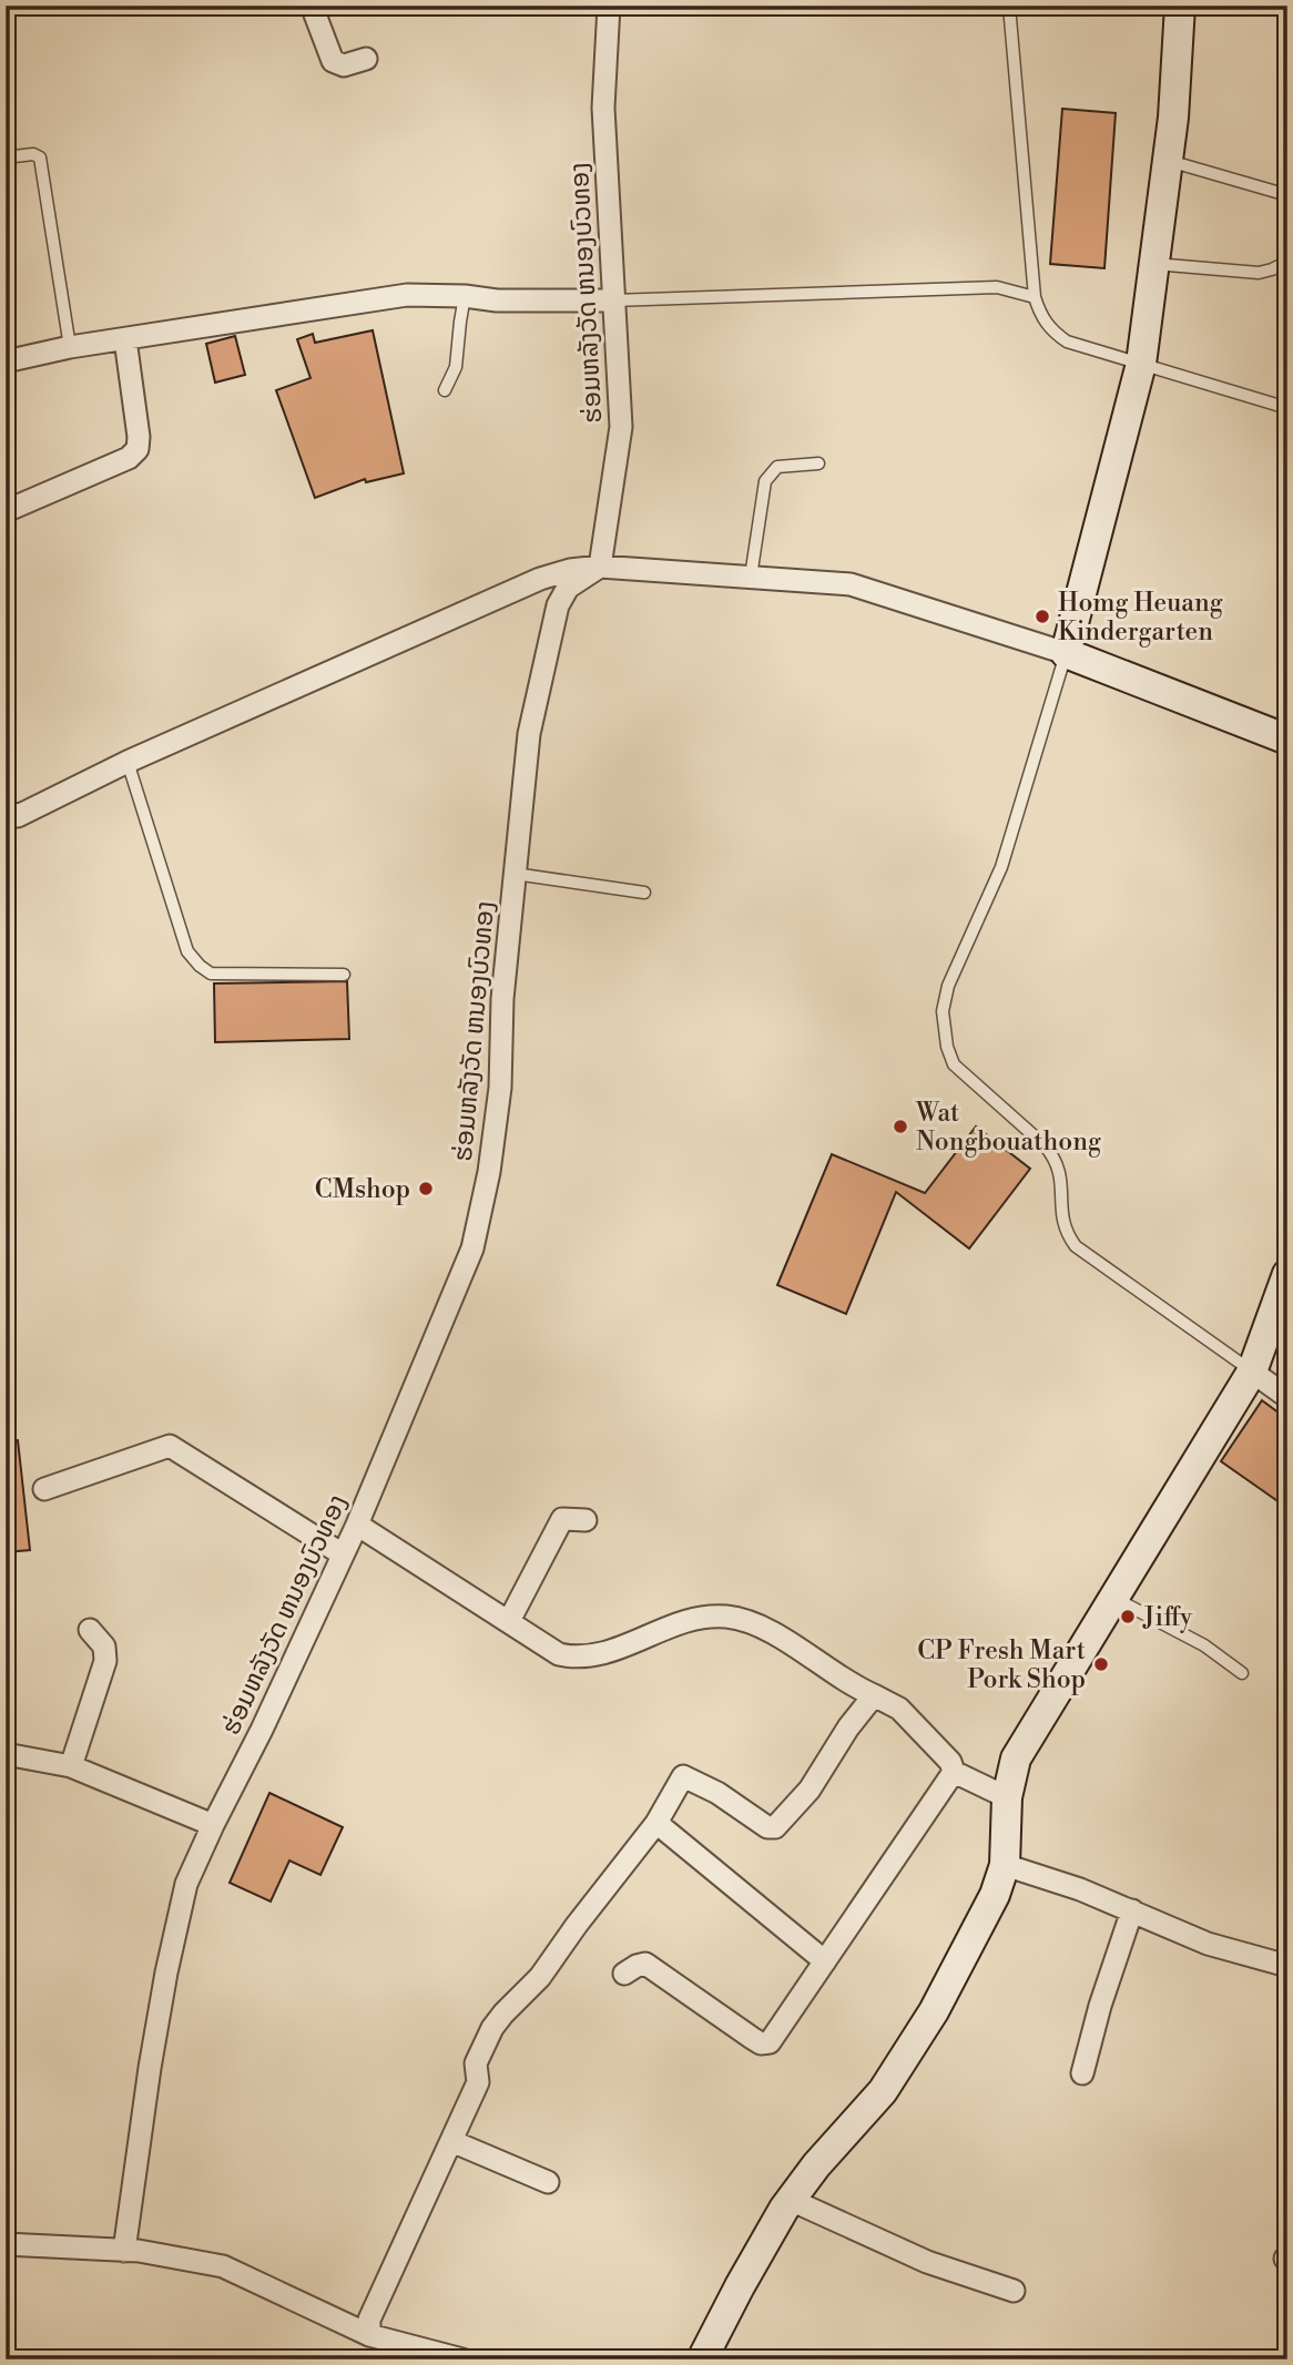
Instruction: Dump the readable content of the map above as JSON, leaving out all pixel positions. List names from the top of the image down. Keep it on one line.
{"streets":{"street":["ຮ່ອມຫລັງວັດ ຫນອງບົວທອງ"]},"places":["Homg Heuang Kindergarten","Wat Nongbouathong","CMshop","Jiffy","CP Fresh Mart Pork Shop"]}
